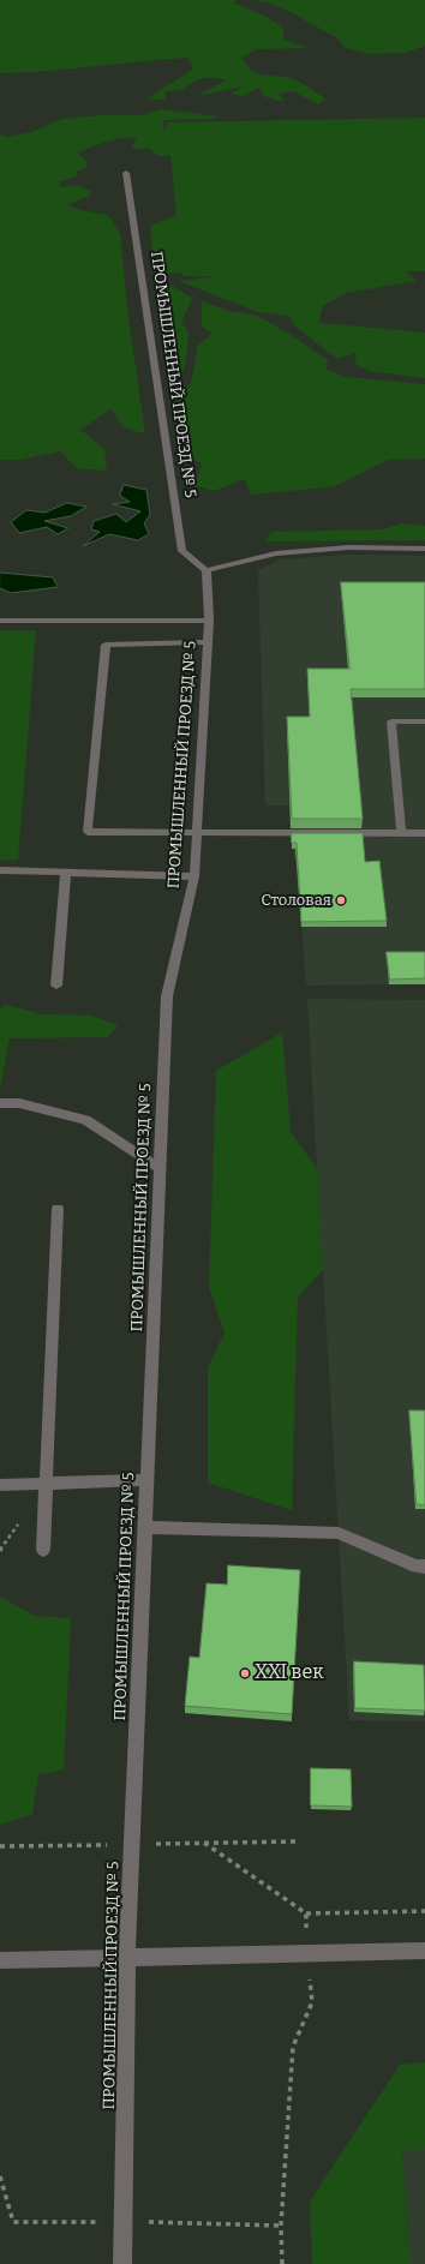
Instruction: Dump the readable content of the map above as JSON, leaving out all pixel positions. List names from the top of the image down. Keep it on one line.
{"streets":{"street":["ПРОМЫШЛЕННЫЙ ПРОЕЗД № 5"]},"places":["Столовая","XXI век"]}
